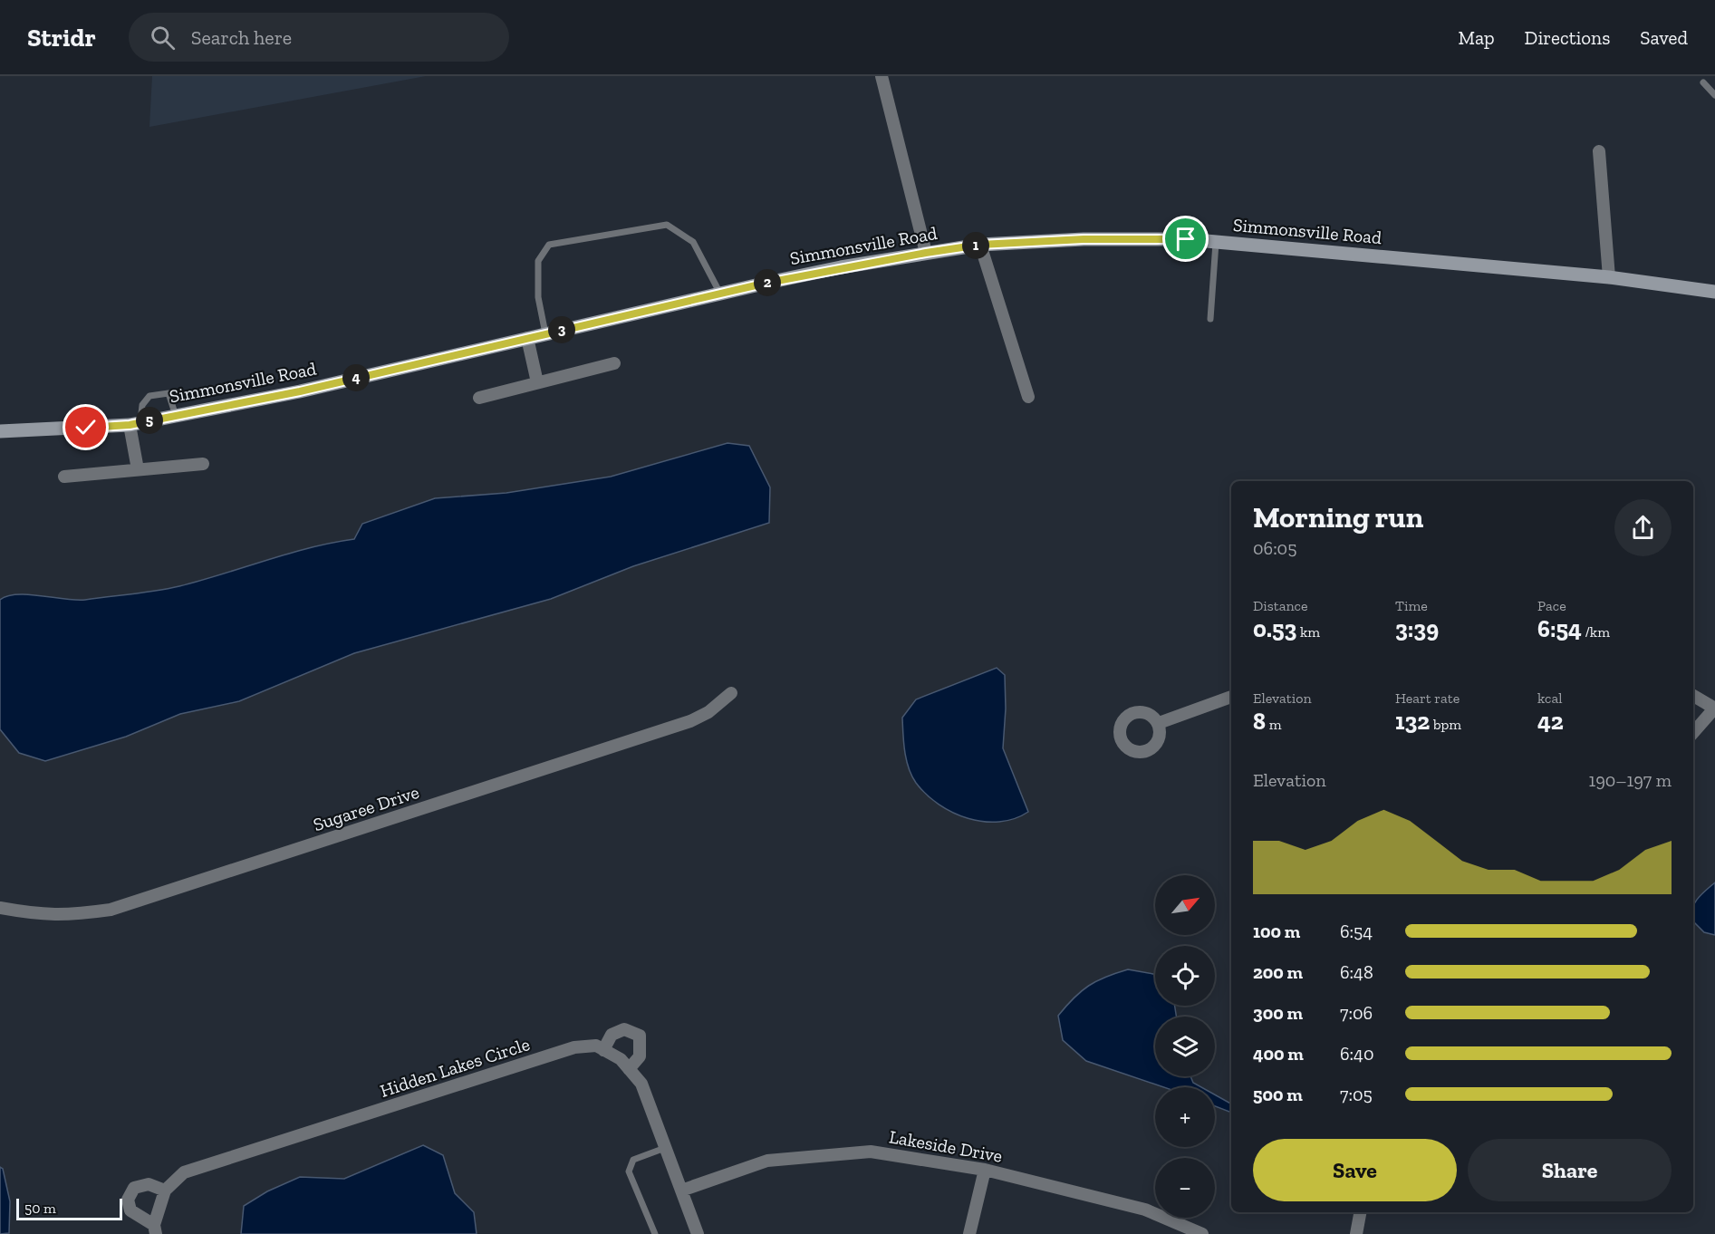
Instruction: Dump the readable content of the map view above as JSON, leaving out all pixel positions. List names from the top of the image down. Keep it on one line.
{"streets":{"street":["Simmonsville Road","Sugaree Drive","Hidden Lakes Circle","Lakeside Drive"]},"crossings":[["Hidden Lakes Circle","Lakeside Drive"]],"scale_bar":"50 m","north":"top right","page":{"header":"Stridr","search":"Search here","nav":["Map","Directions","Saved"],"pins":["1","2","3","4","5"],"heading":["Morning run","06:05"],"stats":[["Distance","0.53 km"],["Time","3:39"],["Pace","6:54 /km"],["Elevation","8 m"],["Heart rate","132 bpm"],["kcal","42"]],"chart":["Elevation","190–197 m"],"map_buttons":["+","−"],"list":[{"name":"100 m","note":"6:54"},{"name":"200 m","note":"6:48"},{"name":"300 m","note":"7:06"},{"name":"400 m","note":"6:40"},{"name":"500 m","note":"7:05"}],"buttons":["Save","Share"],"scale":"50 m"}}
